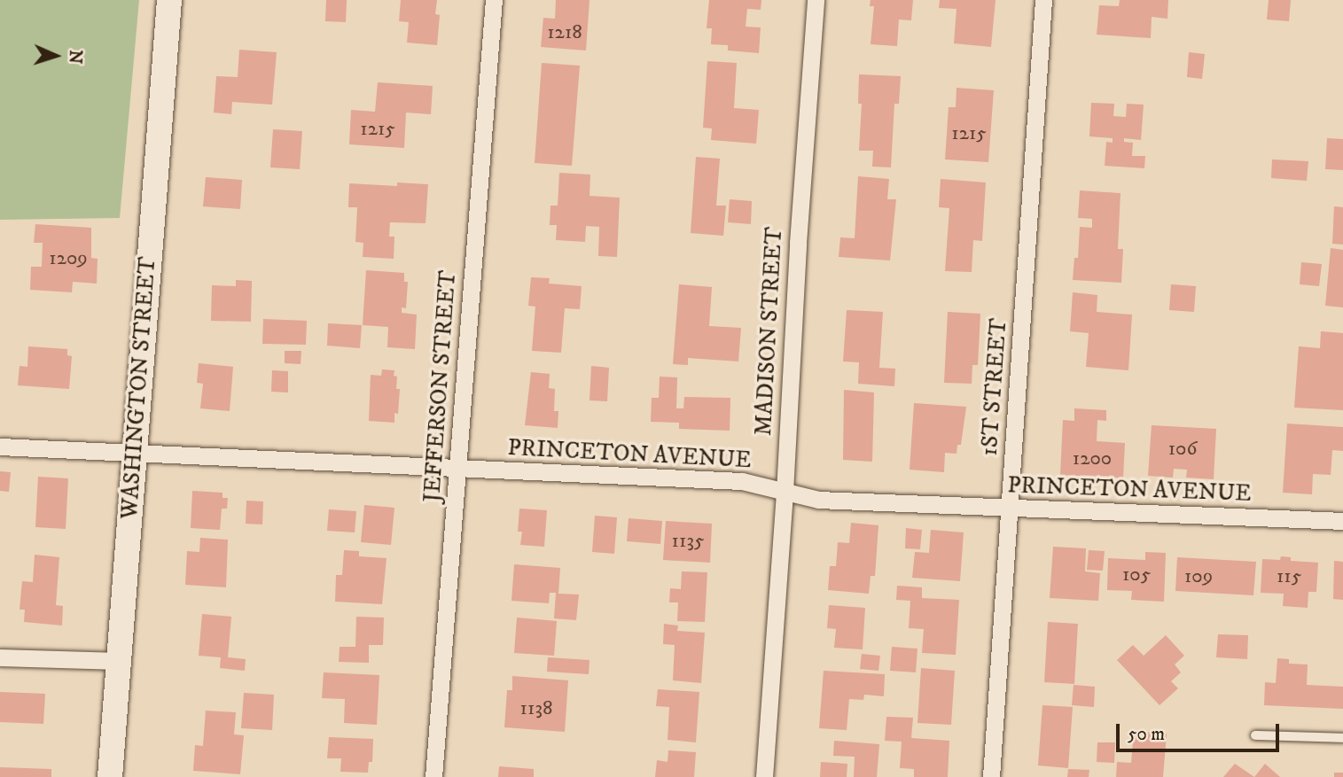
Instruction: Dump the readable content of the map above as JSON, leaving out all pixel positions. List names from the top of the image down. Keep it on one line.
{"streets":{"street":["MADISON STREET","JEFFERSON STREET","1ST STREET","WASHINGTON STREET","PRINCETON AVENUE"]},"crossings":[["MADISON STREET","PRINCETON AVENUE"],["JEFFERSON STREET","PRINCETON AVENUE"],["1ST STREET","PRINCETON AVENUE"],["WASHINGTON STREET","PRINCETON AVENUE"]],"house_numbers":["1218","1215","1215","1209","106","1200","1135","105","109","115","1138"],"scale_bar":"50 m","north":"right"}
